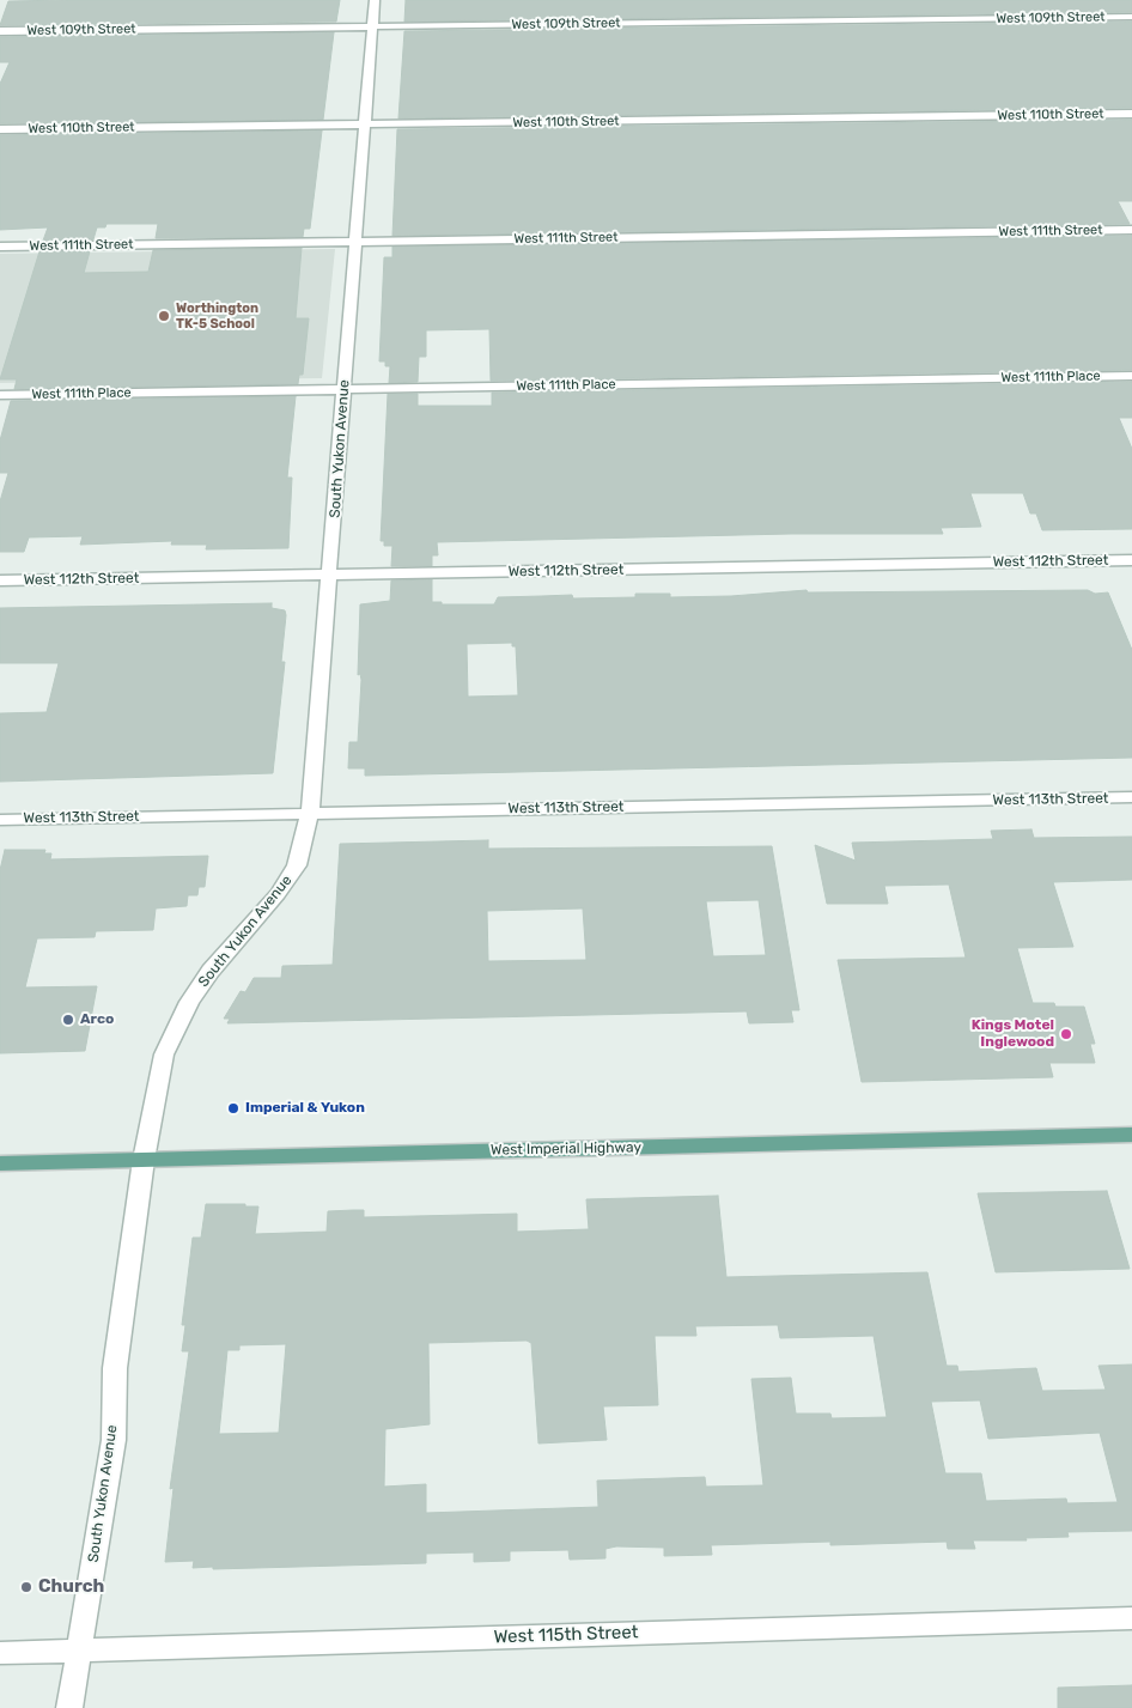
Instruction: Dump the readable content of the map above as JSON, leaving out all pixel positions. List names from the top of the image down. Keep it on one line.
{"streets":{"main road":["West Imperial Highway"],"street":["West 109th Street","West 110th Street","West 111th Street","West 111th Place","South Yukon Avenue","West 112th Street","West 113th Street","West 115th Street"]},"crossings":[["West 109th Street","South Yukon Avenue"],["West 110th Street","South Yukon Avenue"],["West 111th Street","South Yukon Avenue"],["West 111th Place","South Yukon Avenue"],["South Yukon Avenue","West 112th Street"],["South Yukon Avenue","West 113th Street"],["South Yukon Avenue","West Imperial Highway"],["South Yukon Avenue","West 115th Street"]],"places":["Worthington TK-5 School","Arco","Kings Motel Inglewood","Imperial & Yukon","Church"]}
